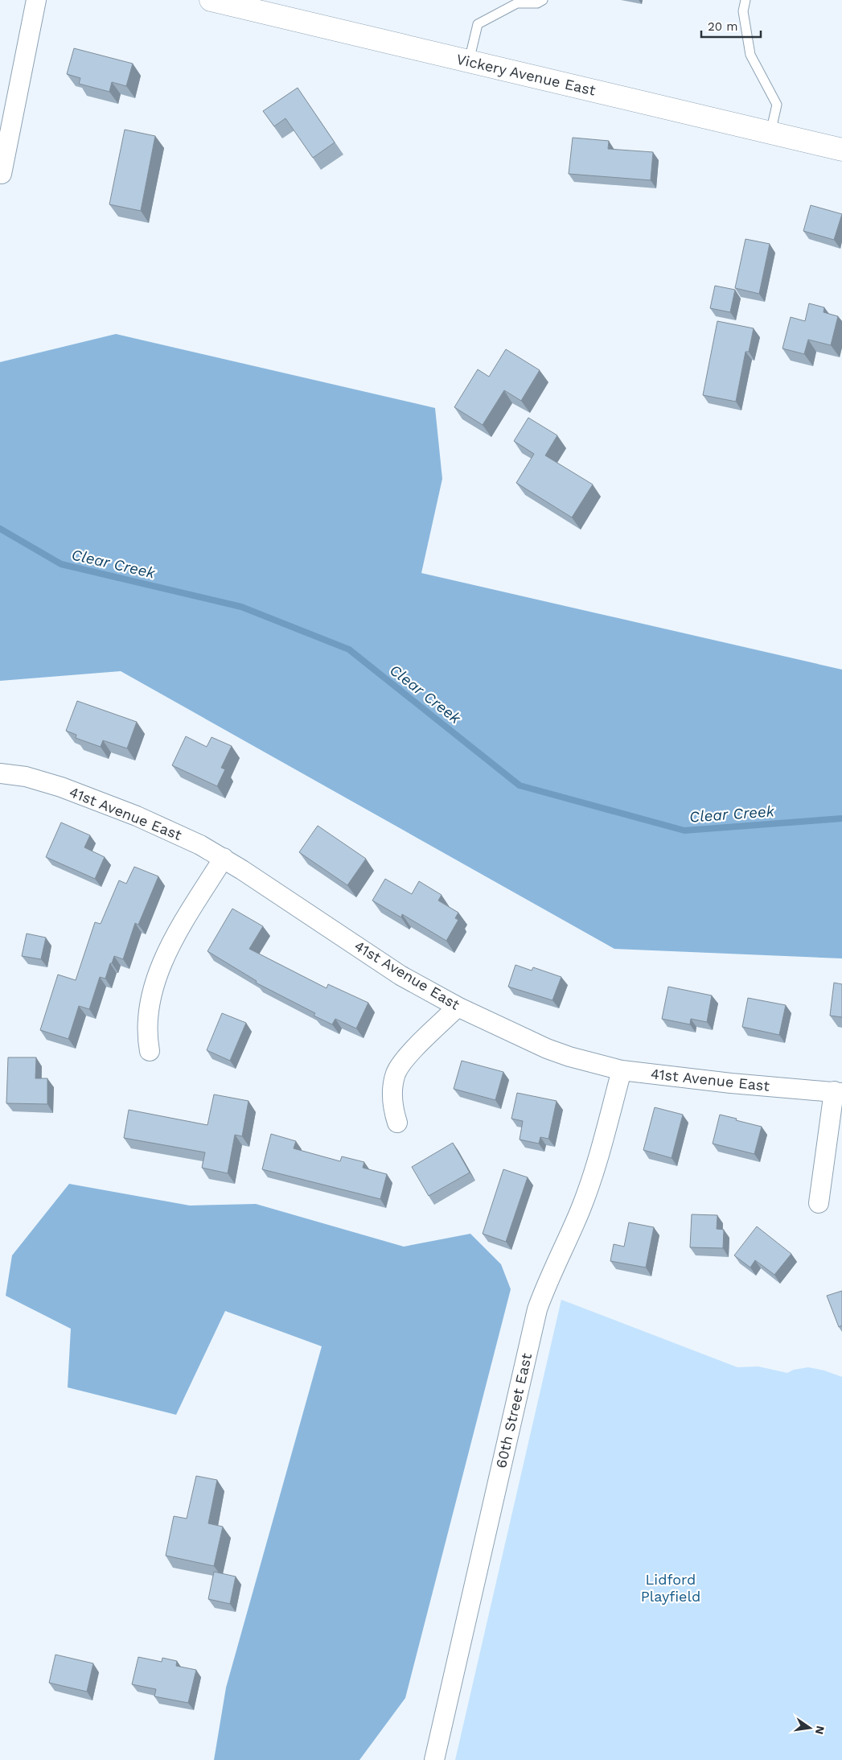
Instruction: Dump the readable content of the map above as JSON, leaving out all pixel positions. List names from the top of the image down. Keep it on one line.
{"streets":{"street":["Vickery Avenue East","41st Avenue East","60th Street East"]},"crossings":[["41st Avenue East","60th Street East"]],"water":["Clear Creek"],"parks":["Lidford Playfield"],"scale_bar":"20 m","north":"right"}
